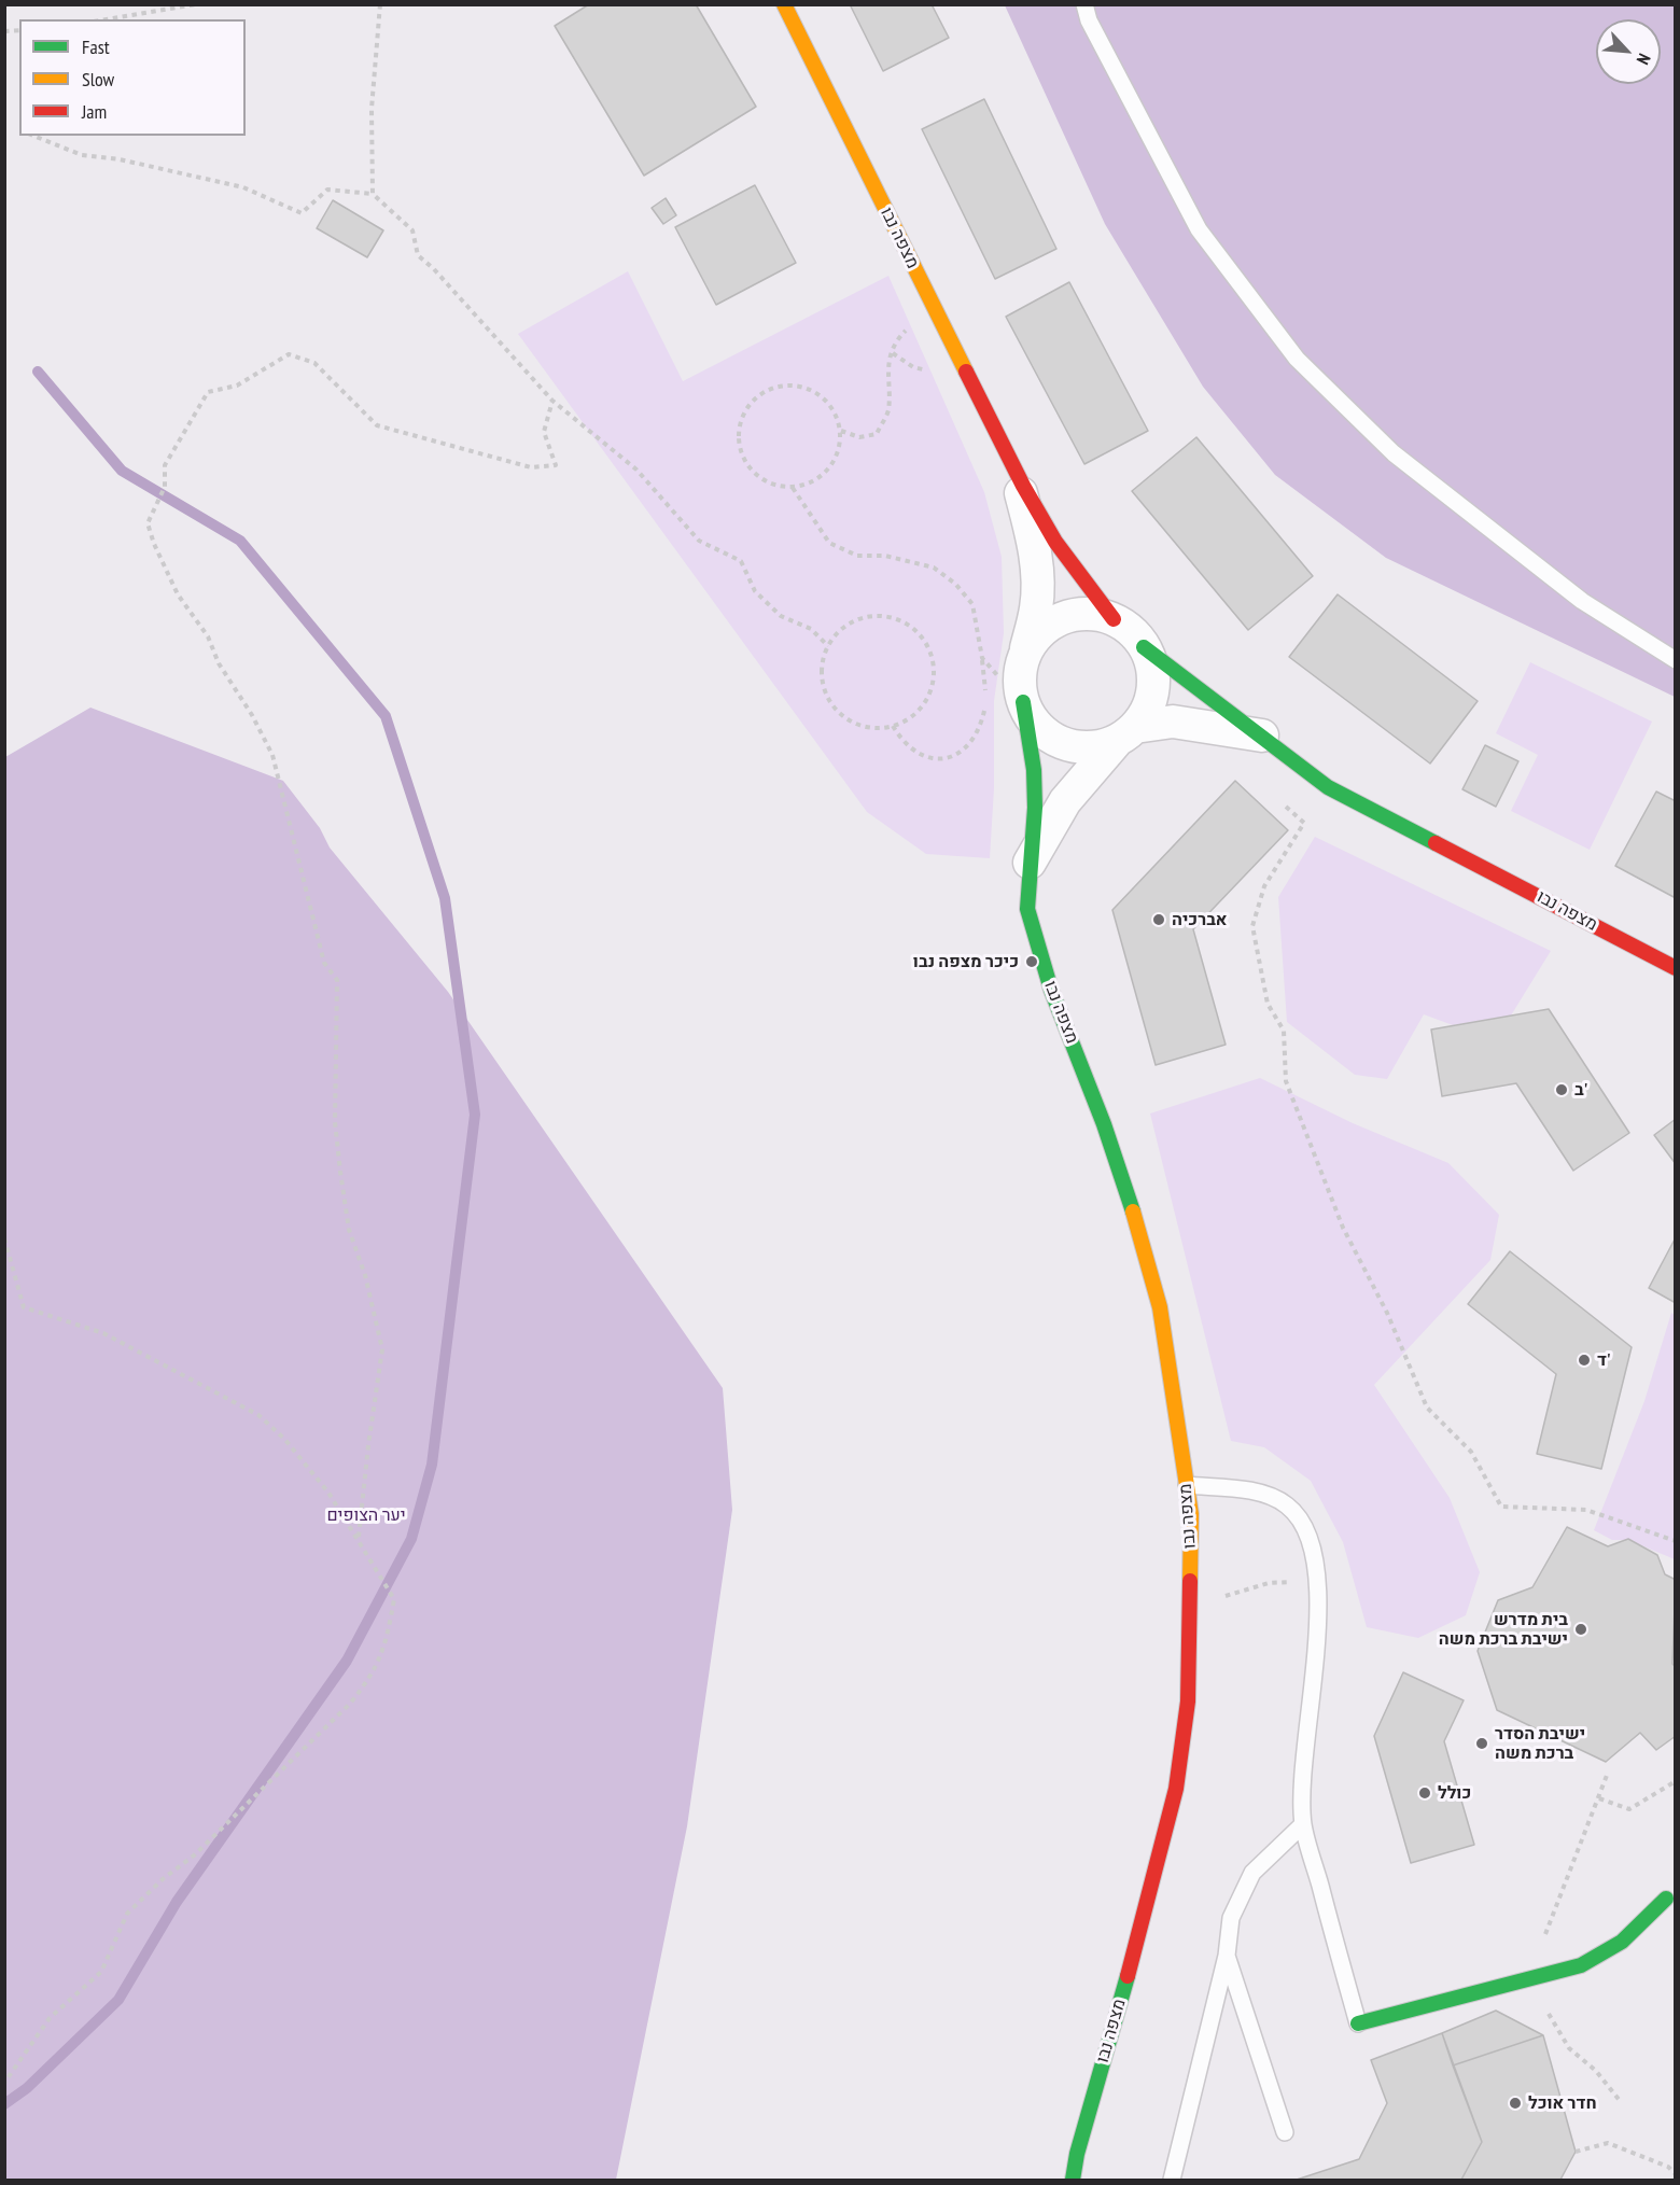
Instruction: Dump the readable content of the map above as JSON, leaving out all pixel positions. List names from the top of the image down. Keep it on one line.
{"streets":{"street":["מצפה נבו"]},"parks":["יער הצופים"],"places":["אברכיה","כיכר מצפה נבו","ב'","ד'","בית מדרש ישיבת ברכת משה","ישיבת הסדר ברכת משה","כולל","חדר אוכל"],"legend":["Fast","Slow","Jam"],"north":"bottom right"}
